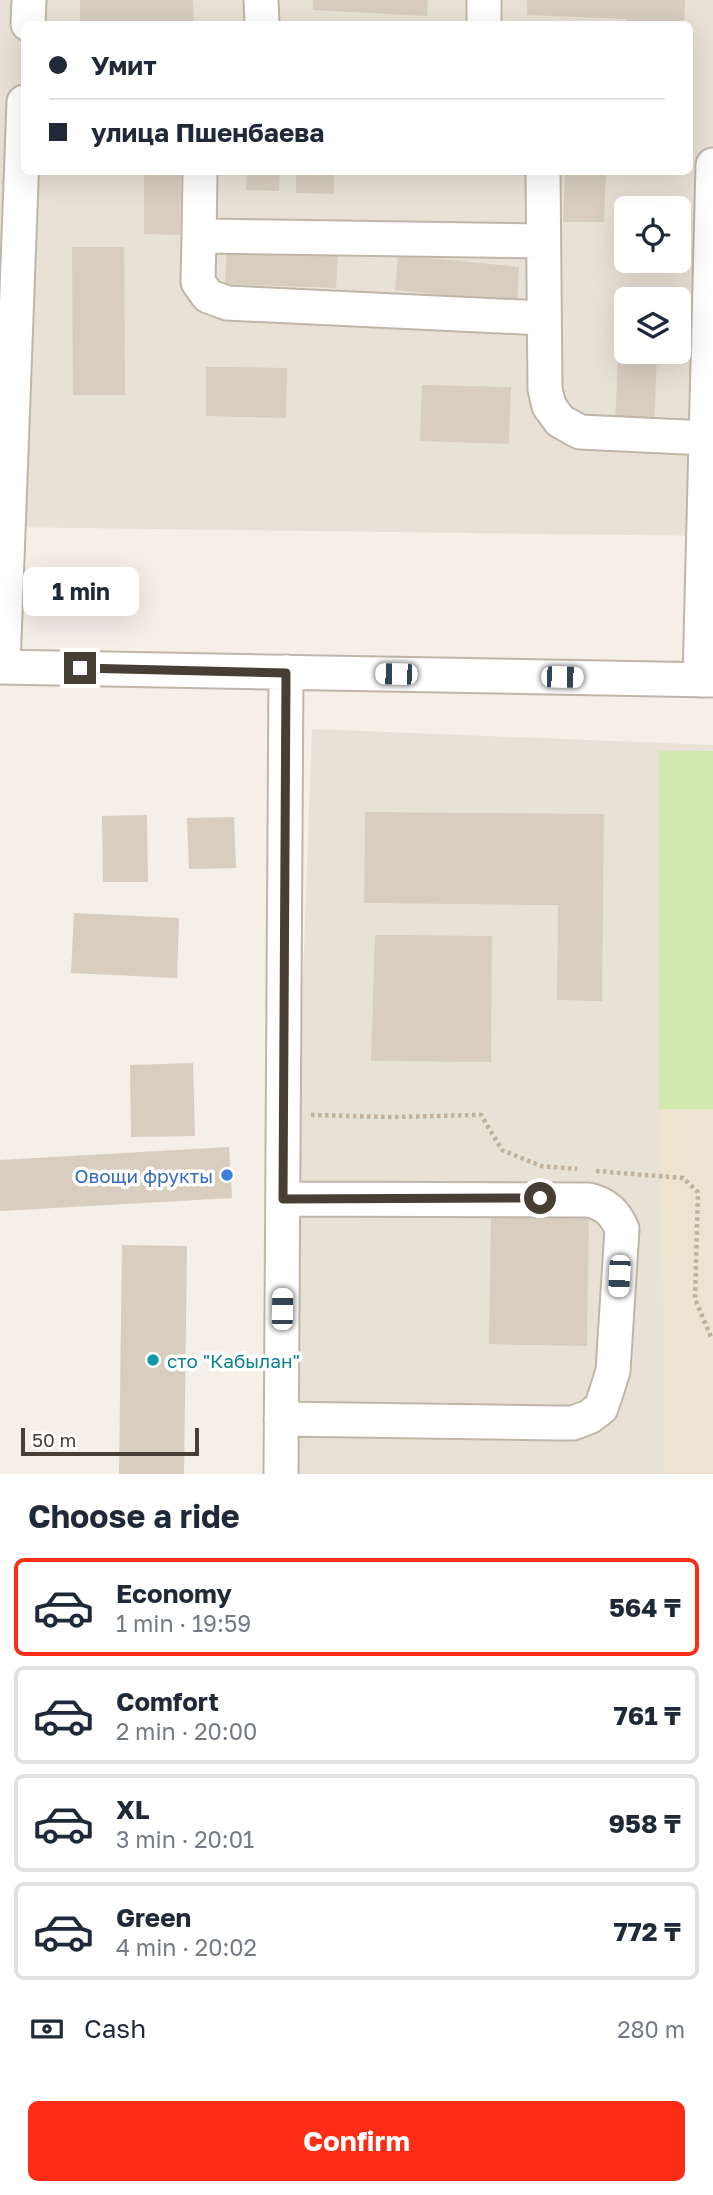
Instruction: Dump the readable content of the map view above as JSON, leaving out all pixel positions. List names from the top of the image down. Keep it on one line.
{"places":["Овощи фрукты","сто \"Кабылан\""],"scale_bar":"50 m","page":{"banner":["Умит","улица Пшенбаева"],"bubble":"1 min","scale":"50 m","heading":"Choose a ride","list":[{"name":"Economy","note":"1 min · 19:59","value":"564 ₸"},{"name":"Comfort","note":"2 min · 20:00","value":"761 ₸"},{"name":"XL","note":"3 min · 20:01","value":"958 ₸"},{"name":"Green","note":"4 min · 20:02","value":"772 ₸"}],"pay":["Cash","280 m"],"buttons":"Confirm"}}
